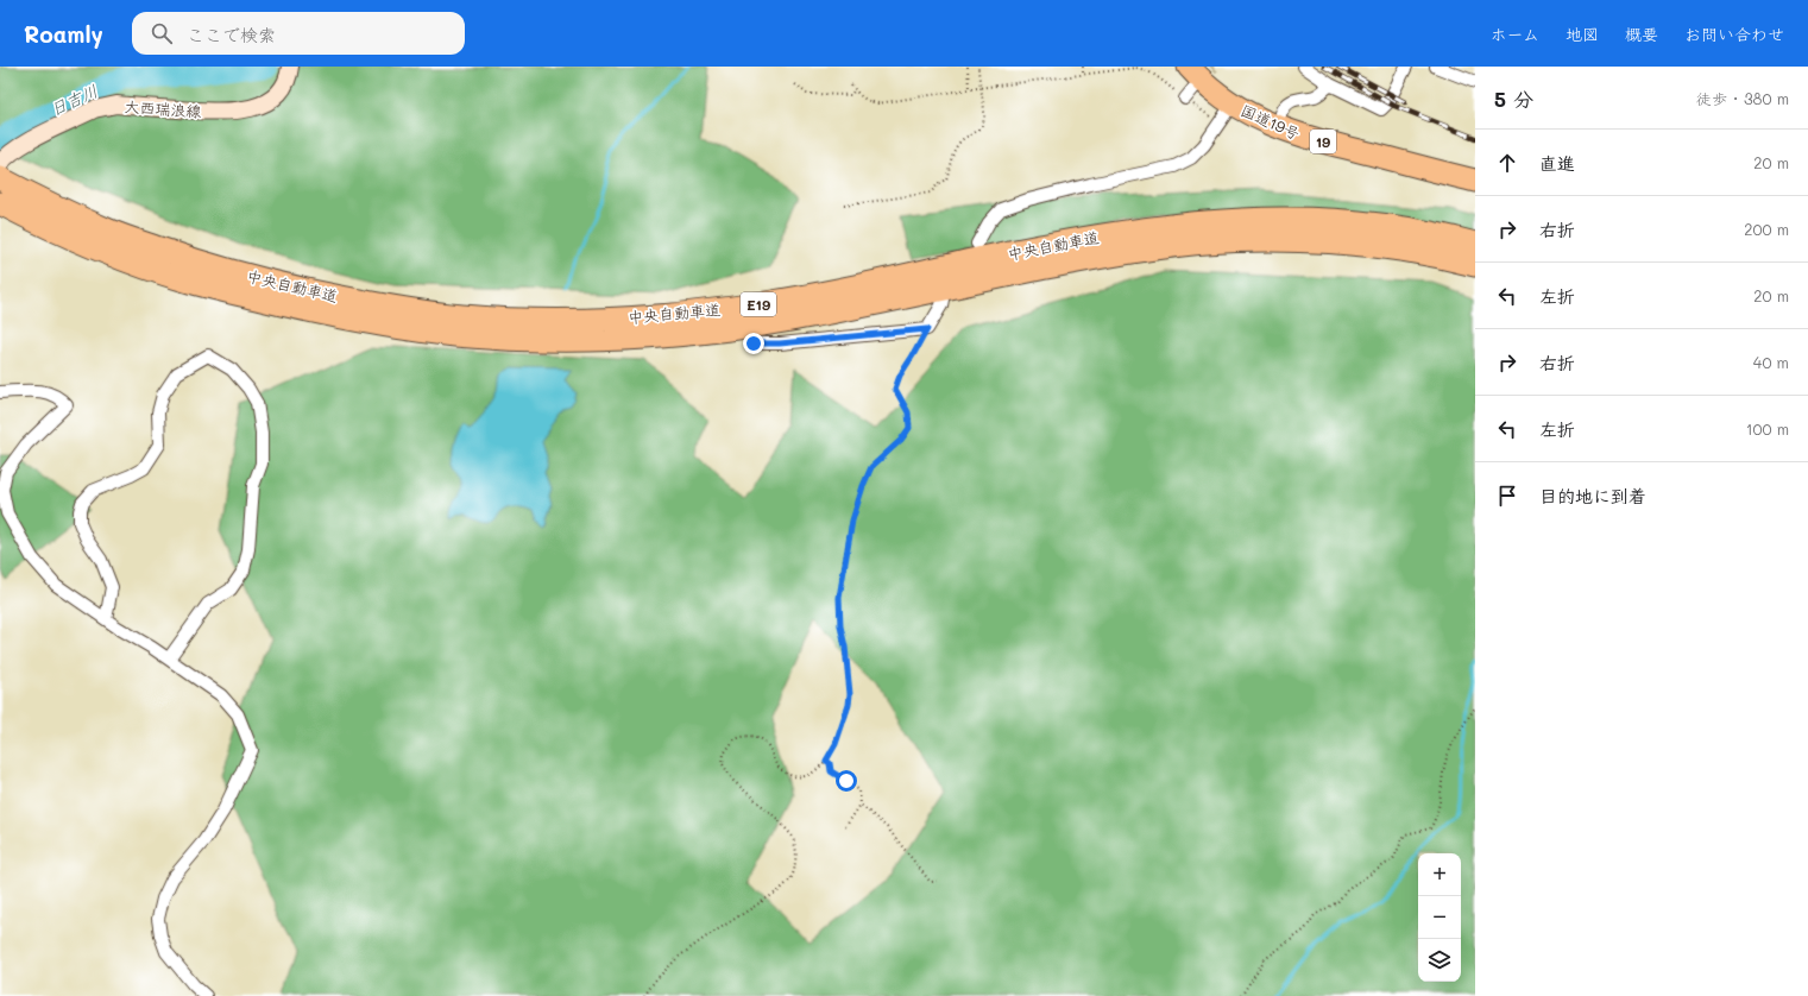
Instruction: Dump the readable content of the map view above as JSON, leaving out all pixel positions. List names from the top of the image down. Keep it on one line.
{"streets":{"highway":["国道19号","19","中央自動車道","E19"],"main road":["大西瑞浪線"]},"water":["日吉川"],"page":{"header":"Roamly","search":"ここで検索","nav":["ホーム","地図","概要","お問い合わせ"],"heading":["5 分","徒歩 · 380 m"],"list":[["直進","20 m"],["右折","200 m"],["左折","20 m"],["右折","40 m"],["左折","100 m"],"目的地に到着"],"map_buttons":["+","−"]}}
